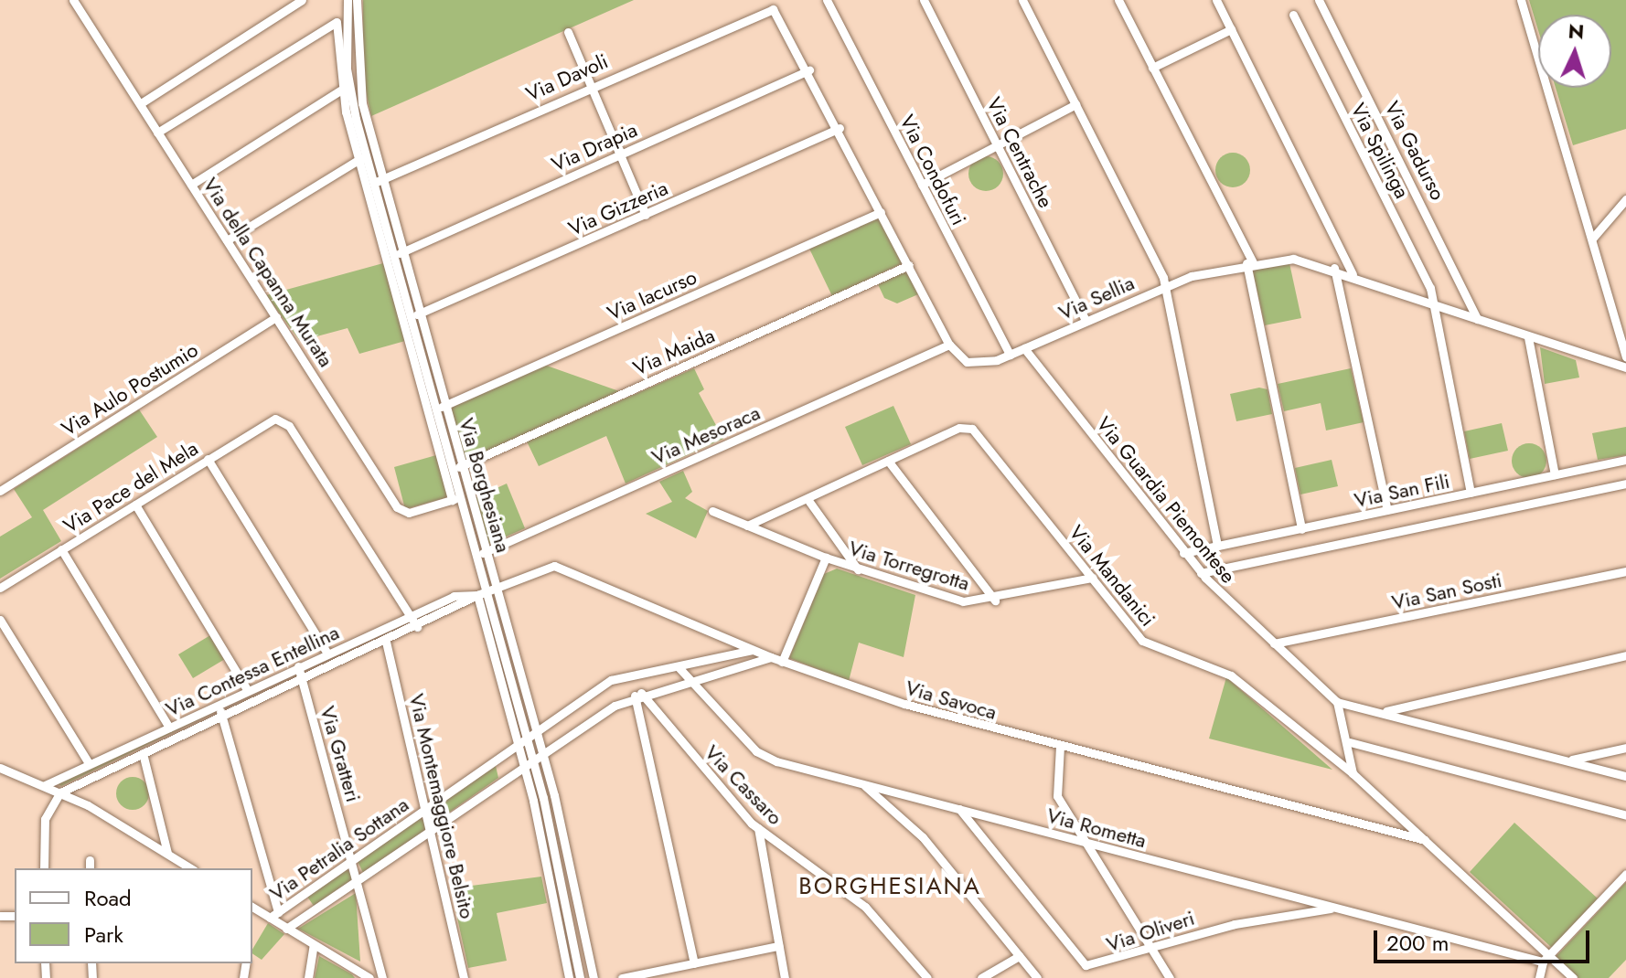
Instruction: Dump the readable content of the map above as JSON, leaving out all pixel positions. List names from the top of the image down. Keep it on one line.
{"streets":{"street":["Via Davoli","Via Drapia","Via Spilinga","Via Gadurso","Via Centrache","Via Condofuri","Via Gizzeria","Via della Capanna Murata","Via Iacurso","Via Sellia","Via Maida","Via Aulo Postumio","Via Mesoraca","Via Borghesiana","Via Pace del Mela","Via San Fili","Via Guardia Piemontese","Via Torregrotta","Via Mandanici","Via San Sosti","Via Contessa Entellina","Via Savoca","Via Gratteri","Via Cassaro","Via Montemaggiore Belsito","Via Rometta","Via Petralia Sottana","Via Oliveri"]},"crossings":[["Via Davoli","Via Drapia"],["Via Davoli","Via Borghesiana"],["Via Drapia","Via Borghesiana"],["Via Spilinga","Via Sellia"],["Via Spilinga","Via San Fili"],["Via Gadurso","Via Sellia"],["Via Centrache","Via Sellia"],["Via Condofuri","Via Sellia"],["Via Gizzeria","Via Borghesiana"],["Via della Capanna Murata","Via Aulo Postumio"],["Via della Capanna Murata","Via Borghesiana"],["Via Iacurso","Via Borghesiana"],["Via Sellia","Via Mesoraca"],["Via Sellia","Via Guardia Piemontese"],["Via Maida","Via Borghesiana"],["Via Mesoraca","Via Borghesiana"],["Via Borghesiana","Via Contessa Entellina"],["Via Borghesiana","Via Savoca"],["Via Borghesiana","Via Petralia Sottana"],["Via Pace del Mela","Via Contessa Entellina"],["Via San Fili","Via Guardia Piemontese"],["Via Guardia Piemontese","Via Mandanici"],["Via Guardia Piemontese","Via San Sosti"],["Via Torregrotta","Via Mandanici"],["Via Torregrotta","Via Savoca"],["Via Mandanici","Via Savoca"],["Via Mandanici","Via Rometta"],["Via Contessa Entellina","Via Savoca"],["Via Contessa Entellina","Via Gratteri"],["Via Contessa Entellina","Via Montemaggiore Belsito"],["Via Gratteri","Via Petralia Sottana"],["Via Montemaggiore Belsito","Via Petralia Sottana"],["Via Rometta","Via Oliveri"]],"districts":["BORGHESIANA"],"legend":["Road","Park"],"scale_bar":"200 m","north":"top"}
